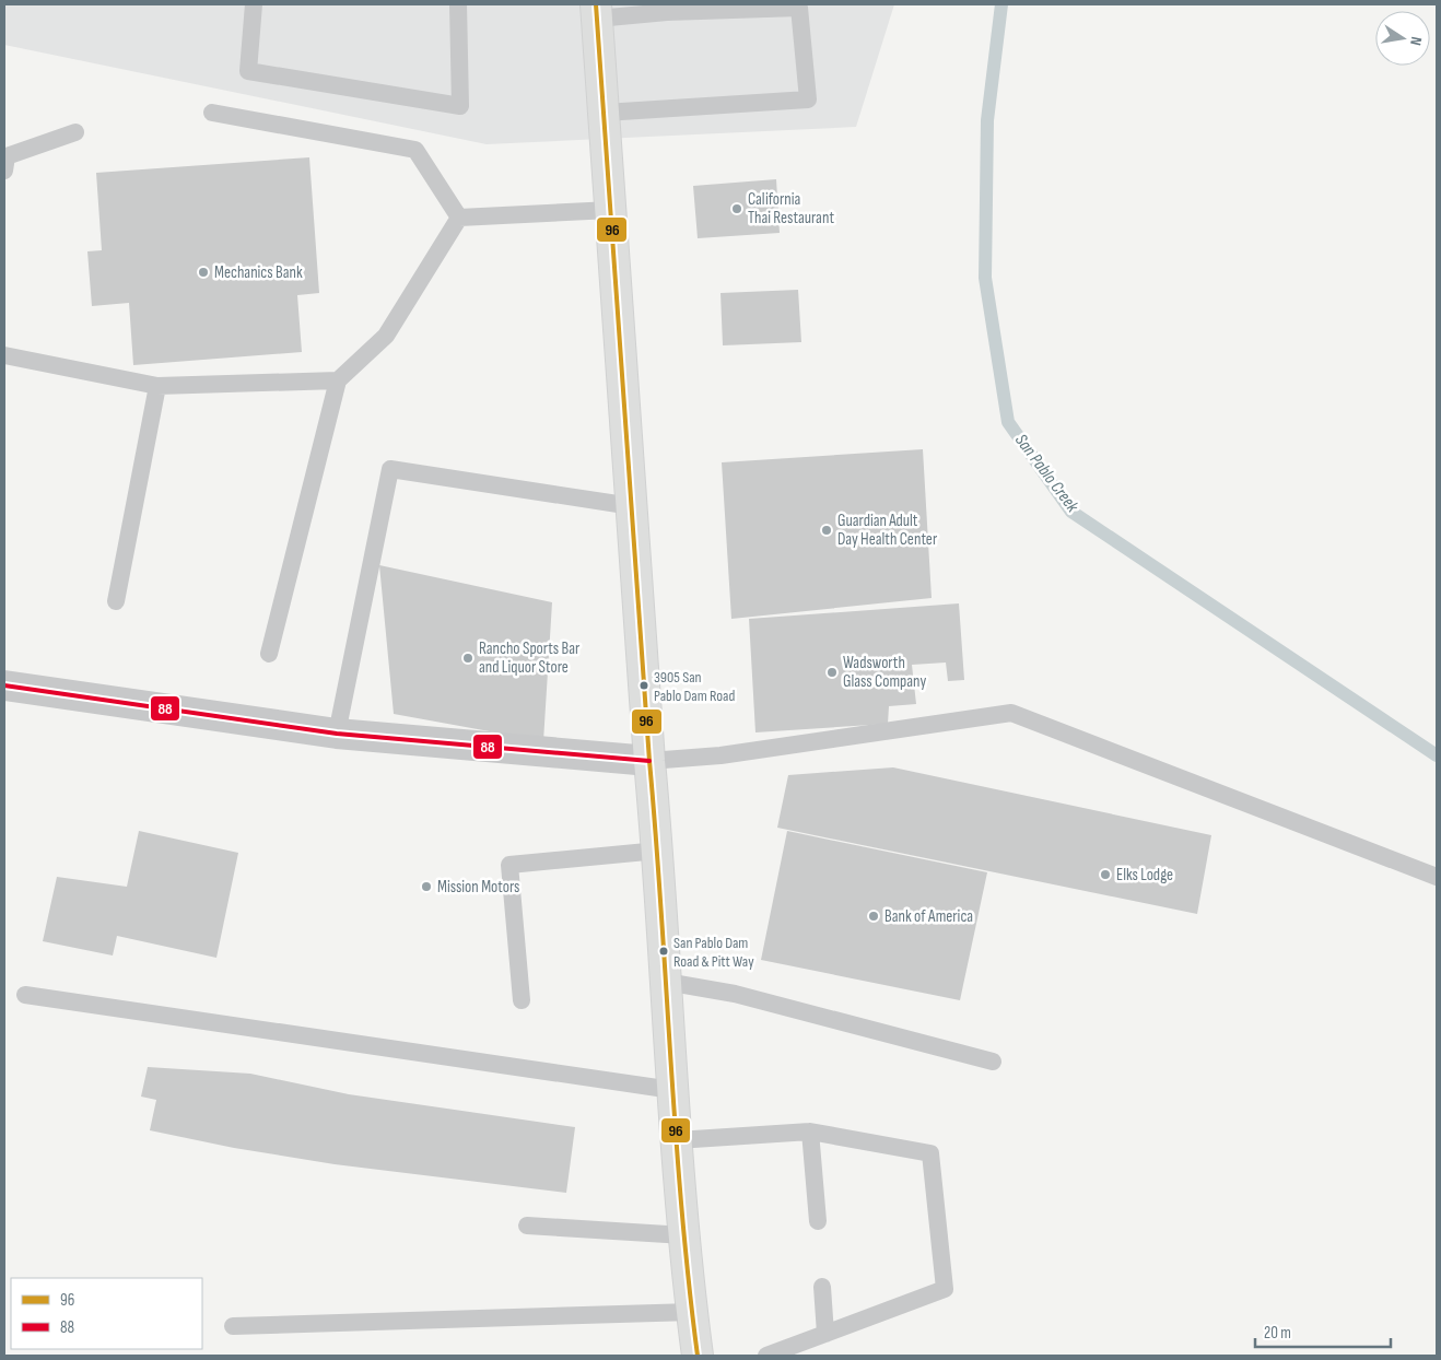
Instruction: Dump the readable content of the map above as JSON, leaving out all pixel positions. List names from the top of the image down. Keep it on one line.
{"water":["San Pablo Creek"],"places":["California Thai Restaurant","Mechanics Bank","Guardian Adult Day Health Center","Rancho Sports Bar and Liquor Store","Wadsworth Glass Company","3905 San Pablo Dam Road","Elks Lodge","Mission Motors","Bank of America","San Pablo Dam Road & Pitt Way"],"lines":["transit line 96","transit line 88"],"legend":["96","88"],"scale_bar":"20 m","north":"right"}
